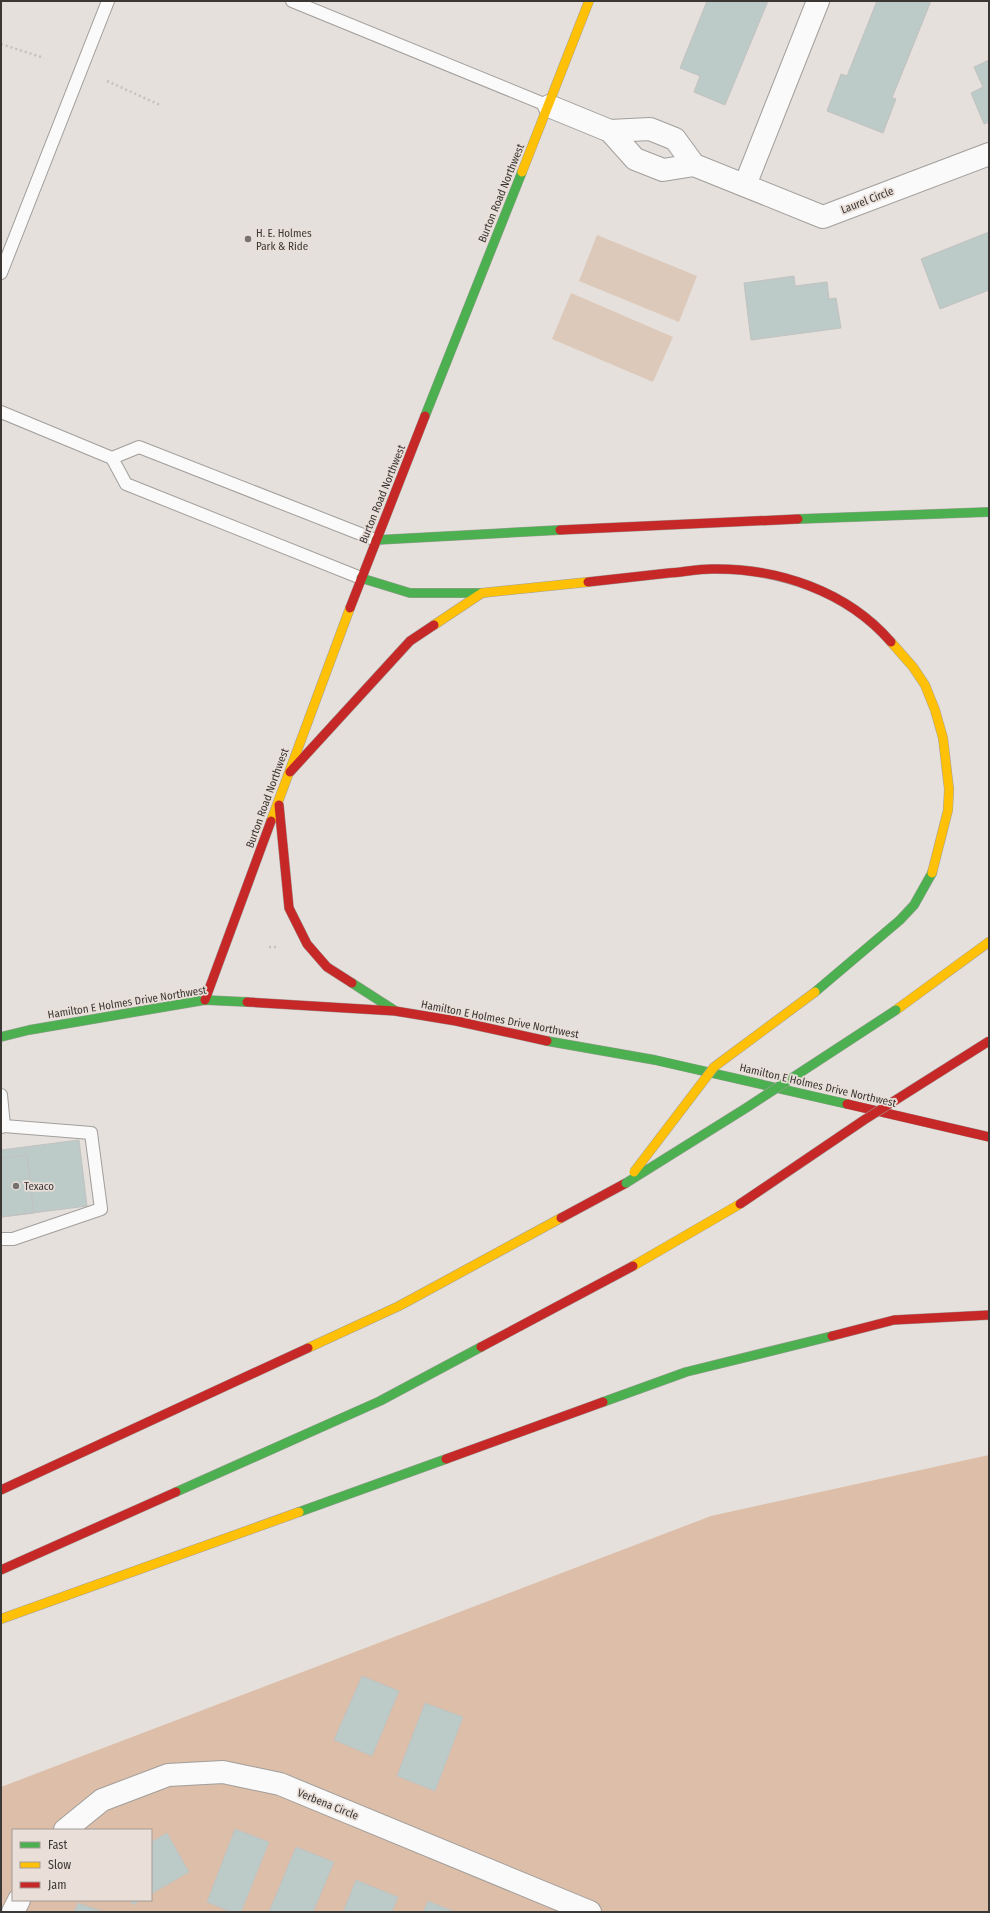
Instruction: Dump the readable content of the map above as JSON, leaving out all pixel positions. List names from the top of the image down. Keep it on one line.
{"streets":{"main road":["Burton Road Northwest","Hamilton E Holmes Drive Northwest"],"street":["Laurel Circle","Verbena Circle"]},"crossings":[["Burton Road Northwest","Hamilton E Holmes Drive Northwest"]],"places":["H. E. Holmes Park & Ride","Texaco"],"legend":["Fast","Slow","Jam"]}
